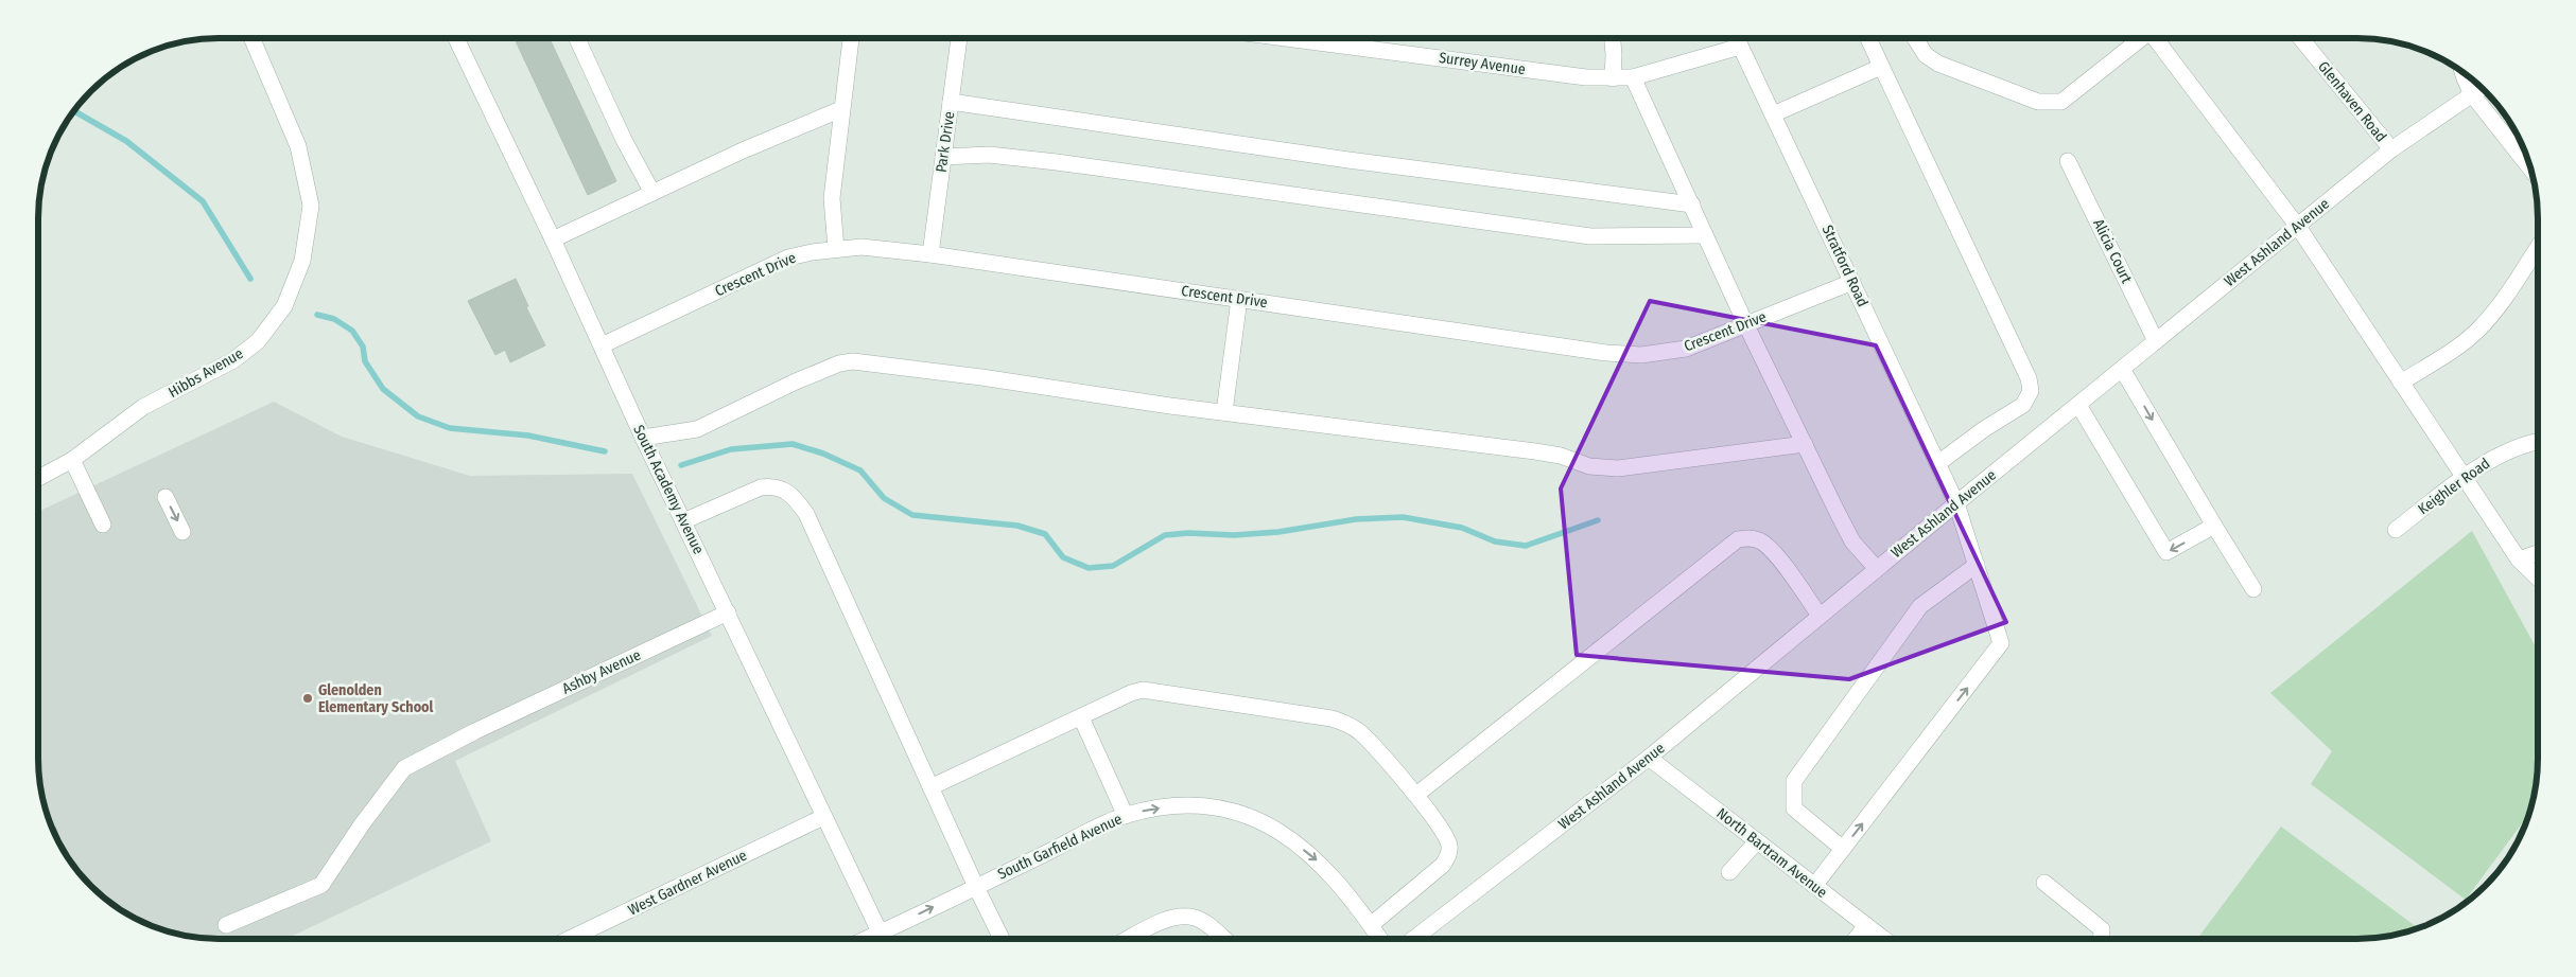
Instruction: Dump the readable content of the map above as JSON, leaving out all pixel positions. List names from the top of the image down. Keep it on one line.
{"streets":{"street":["Surrey Avenue","Glenhaven Road","Park Drive","West Ashland Avenue","Alicia Court","Stratford Road","Crescent Drive","Hibbs Avenue","Keighler Road","South Academy Avenue","Ashby Avenue","South Garfield Avenue","North Bartram Avenue","West Gardner Avenue"]},"crossings":[["Surrey Avenue","Stratford Road"],["Glenhaven Road","West Ashland Avenue"],["Park Drive","Crescent Drive"],["West Ashland Avenue","Alicia Court"],["West Ashland Avenue","Stratford Road"],["West Ashland Avenue","North Bartram Avenue"],["Stratford Road","Crescent Drive"],["Crescent Drive","South Academy Avenue"],["South Academy Avenue","Ashby Avenue"],["South Academy Avenue","West Gardner Avenue"]],"places":["Glenolden Elementary School"]}
